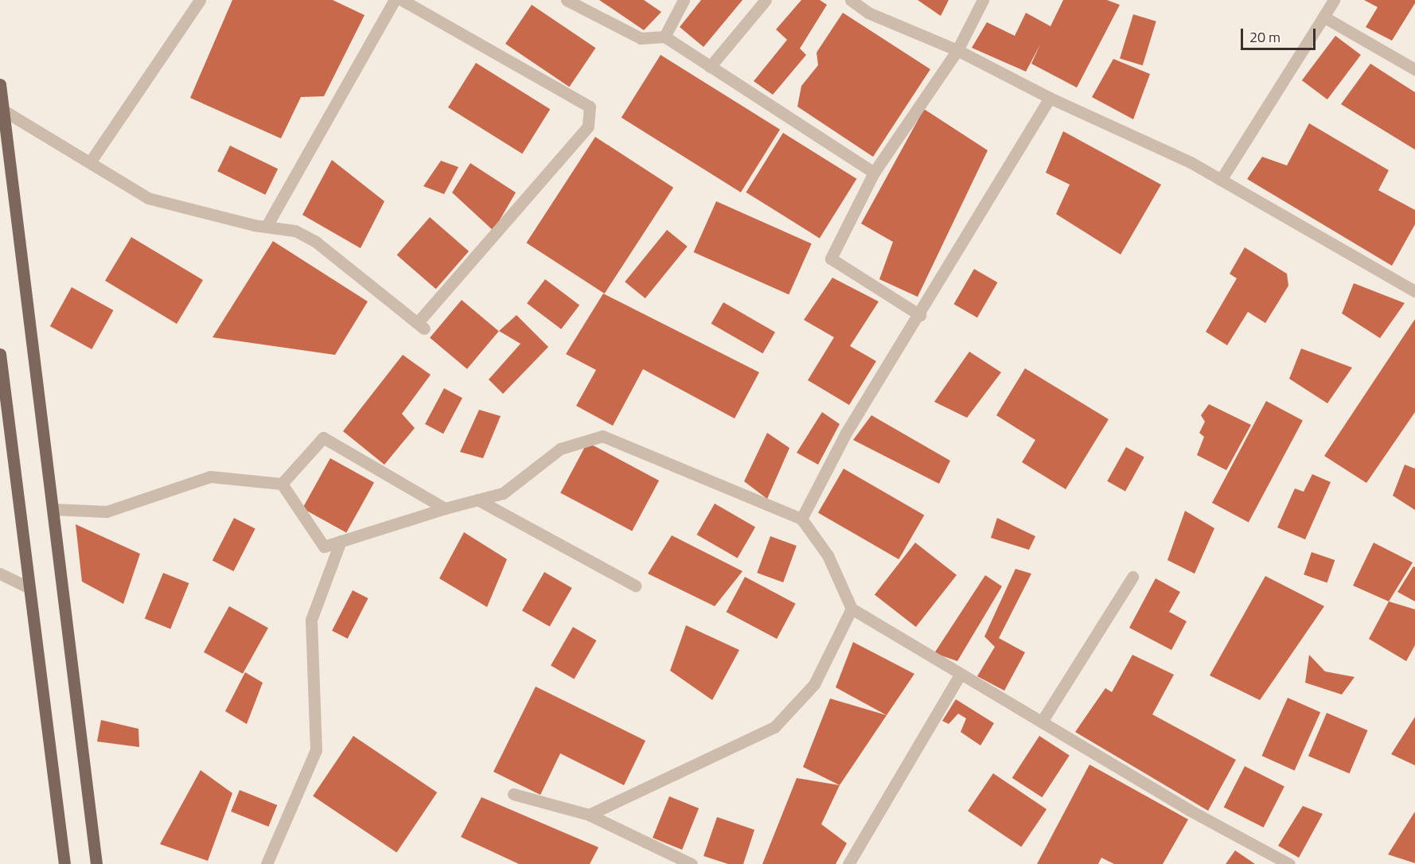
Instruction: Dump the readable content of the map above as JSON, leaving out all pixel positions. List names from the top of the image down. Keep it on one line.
{"scale_bar":"20 m"}
